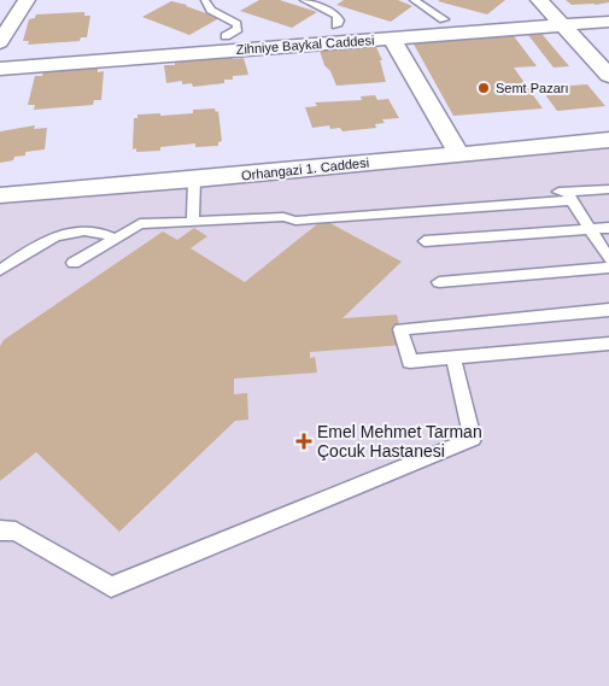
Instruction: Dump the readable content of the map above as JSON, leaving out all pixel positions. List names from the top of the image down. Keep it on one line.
{"streets":{"street":["Zihniye Baykal Caddesi","Orhangazi 1. Caddesi"]},"places":{"other":["Semt Pazarı"],"health":["Emel Mehmet Tarman Çocuk Hastanesi"]}}
